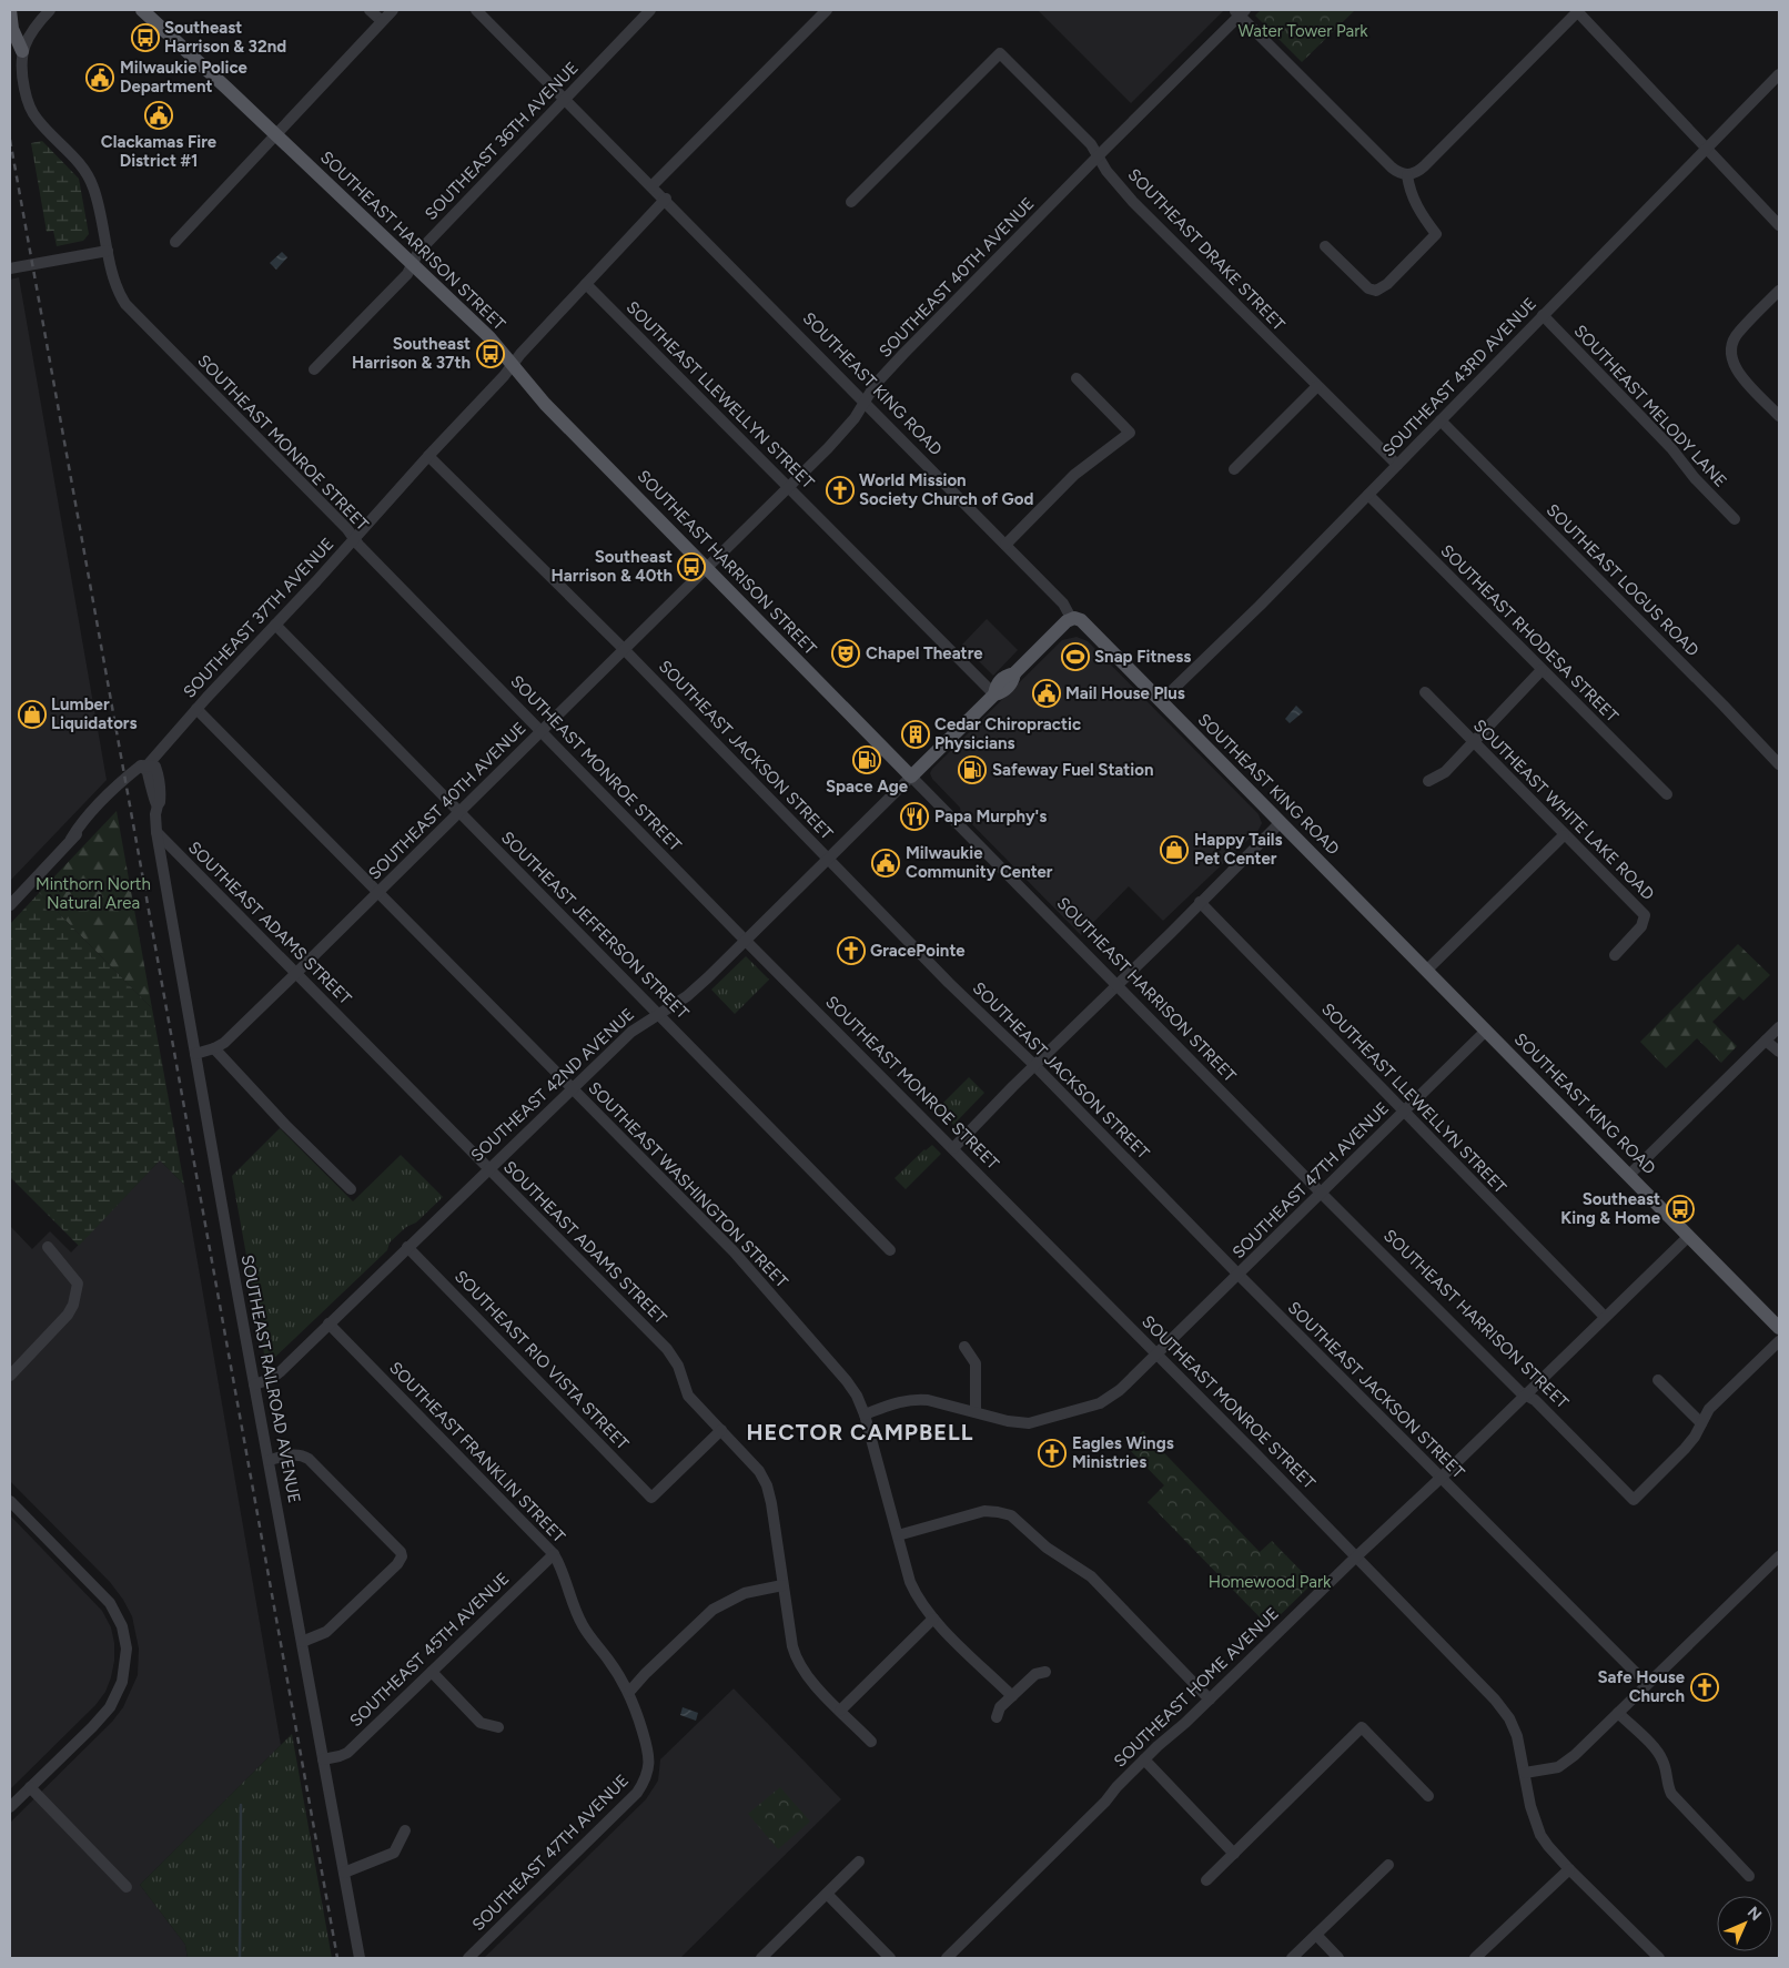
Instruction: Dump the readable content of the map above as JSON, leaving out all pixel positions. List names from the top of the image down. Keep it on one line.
{"streets":{"main road":["SOUTHEAST HARRISON STREET","SOUTHEAST KING ROAD","SOUTHEAST 42ND AVENUE"],"street":["SOUTHEAST 36TH AVENUE","SOUTHEAST DRAKE STREET","SOUTHEAST 40TH AVENUE","SOUTHEAST 43RD AVENUE","SOUTHEAST LLEWELLYN STREET","SOUTHEAST MELODY LANE","SOUTHEAST MONROE STREET","SOUTHEAST LOGUS ROAD","SOUTHEAST 37TH AVENUE","SOUTHEAST RHODESA STREET","SOUTHEAST JACKSON STREET","SOUTHEAST WHITE LAKE ROAD","SOUTHEAST ADAMS STREET","SOUTHEAST JEFFERSON STREET","SOUTHEAST 47TH AVENUE","SOUTHEAST WASHINGTON STREET","SOUTHEAST RIO VISTA STREET","SOUTHEAST RAILROAD AVENUE","SOUTHEAST FRANKLIN STREET","SOUTHEAST 45TH AVENUE","SOUTHEAST HOME AVENUE"]},"crossings":[["SOUTHEAST 36TH AVENUE","SOUTHEAST HARRISON STREET"],["SOUTHEAST 36TH AVENUE","SOUTHEAST KING ROAD"],["SOUTHEAST HARRISON STREET","SOUTHEAST 40TH AVENUE"],["SOUTHEAST HARRISON STREET","SOUTHEAST 37TH AVENUE"],["SOUTHEAST HARRISON STREET","SOUTHEAST 42ND AVENUE"],["SOUTHEAST HARRISON STREET","SOUTHEAST 47TH AVENUE"],["SOUTHEAST HARRISON STREET","SOUTHEAST HOME AVENUE"],["SOUTHEAST DRAKE STREET","SOUTHEAST 40TH AVENUE"],["SOUTHEAST DRAKE STREET","SOUTHEAST 43RD AVENUE"],["SOUTHEAST 40TH AVENUE","SOUTHEAST KING ROAD"],["SOUTHEAST 40TH AVENUE","SOUTHEAST LLEWELLYN STREET"],["SOUTHEAST 40TH AVENUE","SOUTHEAST MONROE STREET"],["SOUTHEAST 40TH AVENUE","SOUTHEAST JACKSON STREET"],["SOUTHEAST 40TH AVENUE","SOUTHEAST ADAMS STREET"],["SOUTHEAST 40TH AVENUE","SOUTHEAST JEFFERSON STREET"],["SOUTHEAST 40TH AVENUE","SOUTHEAST WASHINGTON STREET"],["SOUTHEAST 40TH AVENUE","SOUTHEAST RAILROAD AVENUE"],["SOUTHEAST 43RD AVENUE","SOUTHEAST KING ROAD"],["SOUTHEAST 43RD AVENUE","SOUTHEAST MELODY LANE"],["SOUTHEAST 43RD AVENUE","SOUTHEAST LOGUS ROAD"],["SOUTHEAST 43RD AVENUE","SOUTHEAST RHODESA STREET"],["SOUTHEAST KING ROAD","SOUTHEAST 37TH AVENUE"],["SOUTHEAST KING ROAD","SOUTHEAST 42ND AVENUE"],["SOUTHEAST KING ROAD","SOUTHEAST 47TH AVENUE"],["SOUTHEAST KING ROAD","SOUTHEAST HOME AVENUE"],["SOUTHEAST LLEWELLYN STREET","SOUTHEAST 37TH AVENUE"],["SOUTHEAST LLEWELLYN STREET","SOUTHEAST 42ND AVENUE"],["SOUTHEAST LLEWELLYN STREET","SOUTHEAST 47TH AVENUE"],["SOUTHEAST LLEWELLYN STREET","SOUTHEAST HOME AVENUE"],["SOUTHEAST MONROE STREET","SOUTHEAST 37TH AVENUE"],["SOUTHEAST MONROE STREET","SOUTHEAST 42ND AVENUE"],["SOUTHEAST MONROE STREET","SOUTHEAST 47TH AVENUE"],["SOUTHEAST MONROE STREET","SOUTHEAST HOME AVENUE"],["SOUTHEAST 37TH AVENUE","SOUTHEAST JACKSON STREET"],["SOUTHEAST 37TH AVENUE","SOUTHEAST JEFFERSON STREET"],["SOUTHEAST 37TH AVENUE","SOUTHEAST WASHINGTON STREET"],["SOUTHEAST 37TH AVENUE","SOUTHEAST RAILROAD AVENUE"],["SOUTHEAST JACKSON STREET","SOUTHEAST 42ND AVENUE"],["SOUTHEAST JACKSON STREET","SOUTHEAST 47TH AVENUE"],["SOUTHEAST JACKSON STREET","SOUTHEAST HOME AVENUE"],["SOUTHEAST ADAMS STREET","SOUTHEAST 42ND AVENUE"],["SOUTHEAST ADAMS STREET","SOUTHEAST RIO VISTA STREET"],["SOUTHEAST ADAMS STREET","SOUTHEAST RAILROAD AVENUE"],["SOUTHEAST JEFFERSON STREET","SOUTHEAST 42ND AVENUE"],["SOUTHEAST 42ND AVENUE","SOUTHEAST WASHINGTON STREET"],["SOUTHEAST 42ND AVENUE","SOUTHEAST RIO VISTA STREET"],["SOUTHEAST 42ND AVENUE","SOUTHEAST RAILROAD AVENUE"],["SOUTHEAST 42ND AVENUE","SOUTHEAST FRANKLIN STREET"],["SOUTHEAST 47TH AVENUE","SOUTHEAST WASHINGTON STREET"],["SOUTHEAST 47TH AVENUE","SOUTHEAST FRANKLIN STREET"],["SOUTHEAST RAILROAD AVENUE","SOUTHEAST 45TH AVENUE"],["SOUTHEAST FRANKLIN STREET","SOUTHEAST 45TH AVENUE"]],"districts":["HECTOR CAMPBELL"],"parks":["Water Tower Park","Minthorn North Natural Area","Homewood Park"],"places":{"bus stop":["Southeast Harrison & 32nd","Southeast Harrison & 37th","Southeast Harrison & 40th","Southeast King & Home"],"public building":["Milwaukie Police Department","Clackamas Fire District #1","Mail House Plus","Milwaukie Community Center"],"church":["World Mission Society Church of God","GracePointe","Eagles Wings Ministries","Safe House Church"],"theatre":["Chapel Theatre"],"sports":["Snap Fitness"],"shop":["Lumber Liquidators","Happy Tails Pet Center"],"building":["Cedar Chiropractic Physicians"],"fuel station":["Space Age","Safeway Fuel Station"],"restaurant":["Papa Murphy's"]},"north":"top right"}
